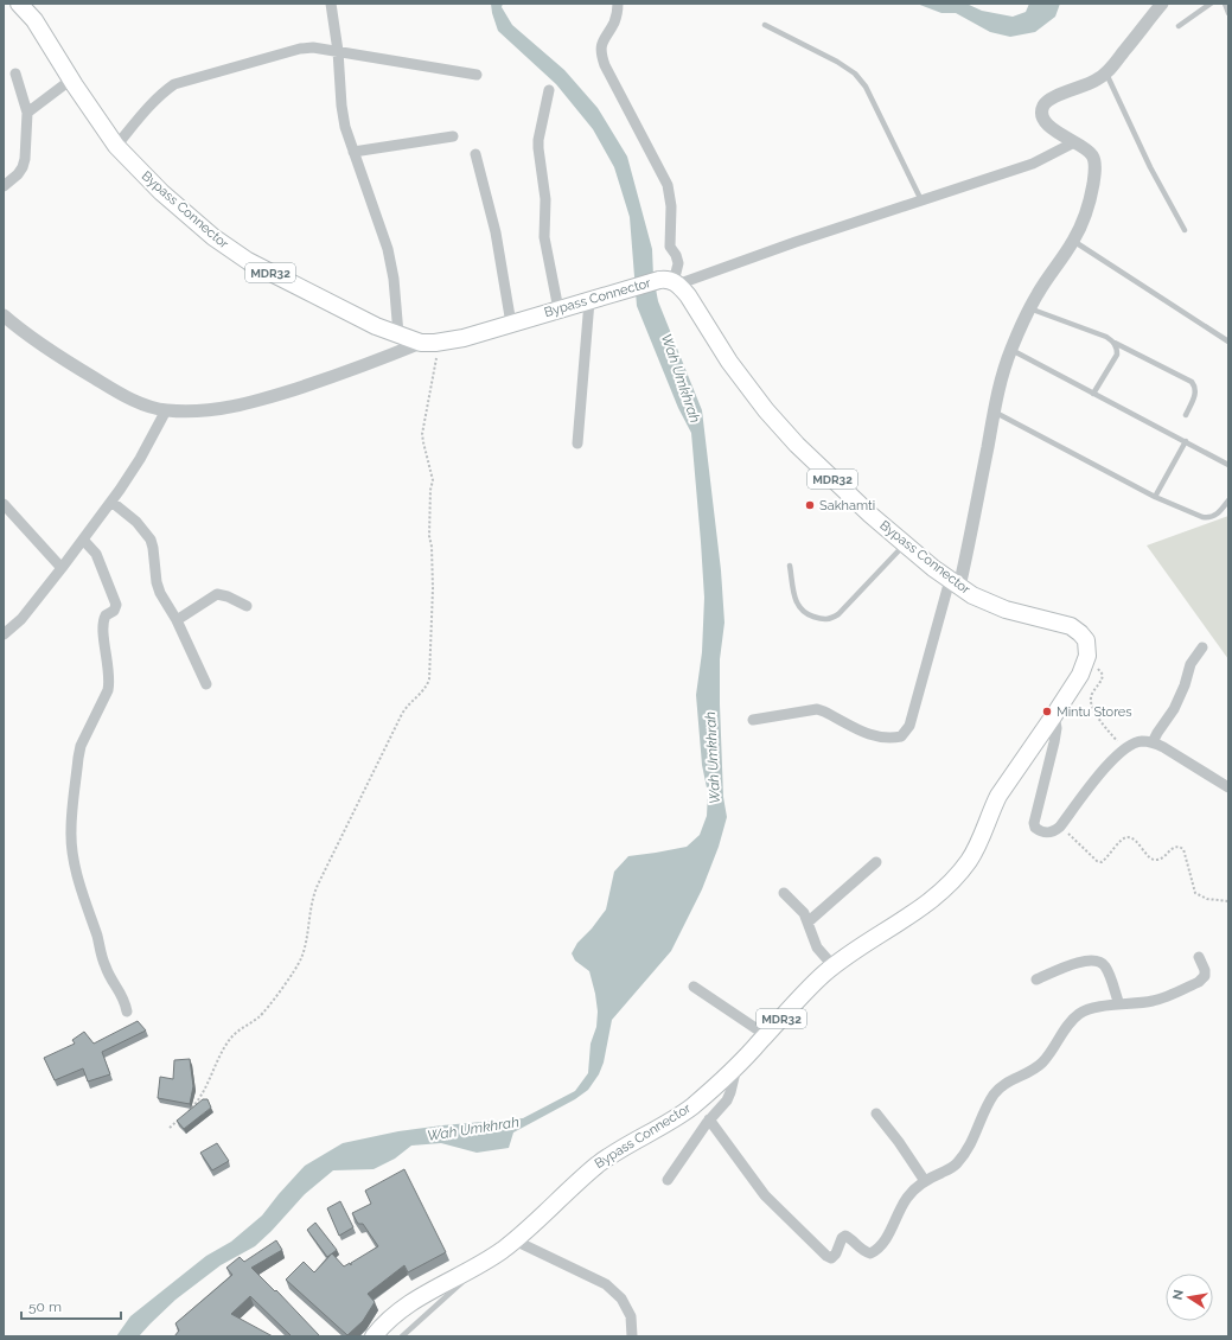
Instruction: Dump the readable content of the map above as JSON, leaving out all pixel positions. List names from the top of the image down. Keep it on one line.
{"streets":{"main road":["Bypass Connector","MDR32"]},"water":["Wah Umkhrah"],"places":["Sakhamti","Mintu Stores"],"scale_bar":"50 m","north":"left"}
